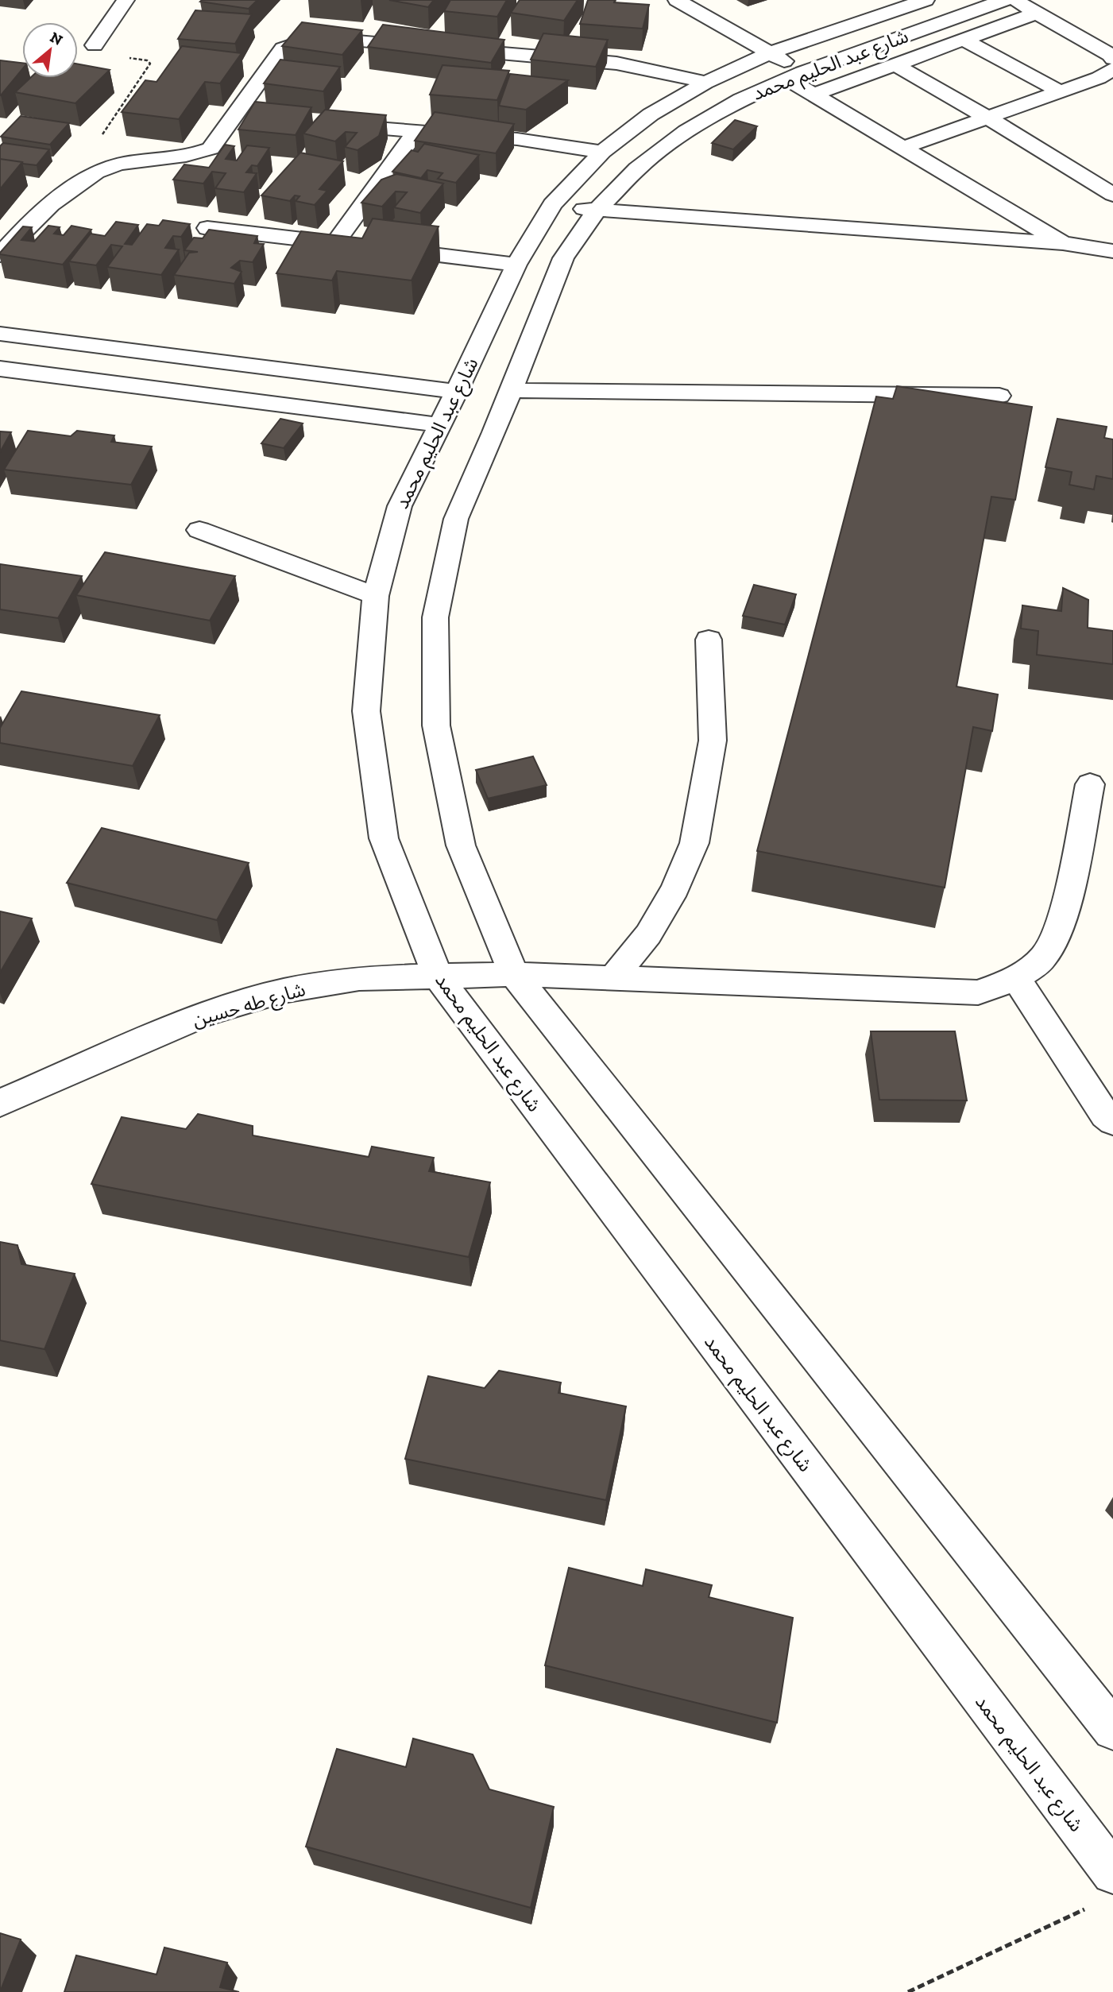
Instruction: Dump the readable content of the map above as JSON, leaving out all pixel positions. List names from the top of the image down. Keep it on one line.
{"streets":{"street":["شارع عبد الحليم محمد","شارع طه حسين"]},"crossings":[["شارع عبد الحليم محمد","شارع طه حسين"]],"north":"top right"}
